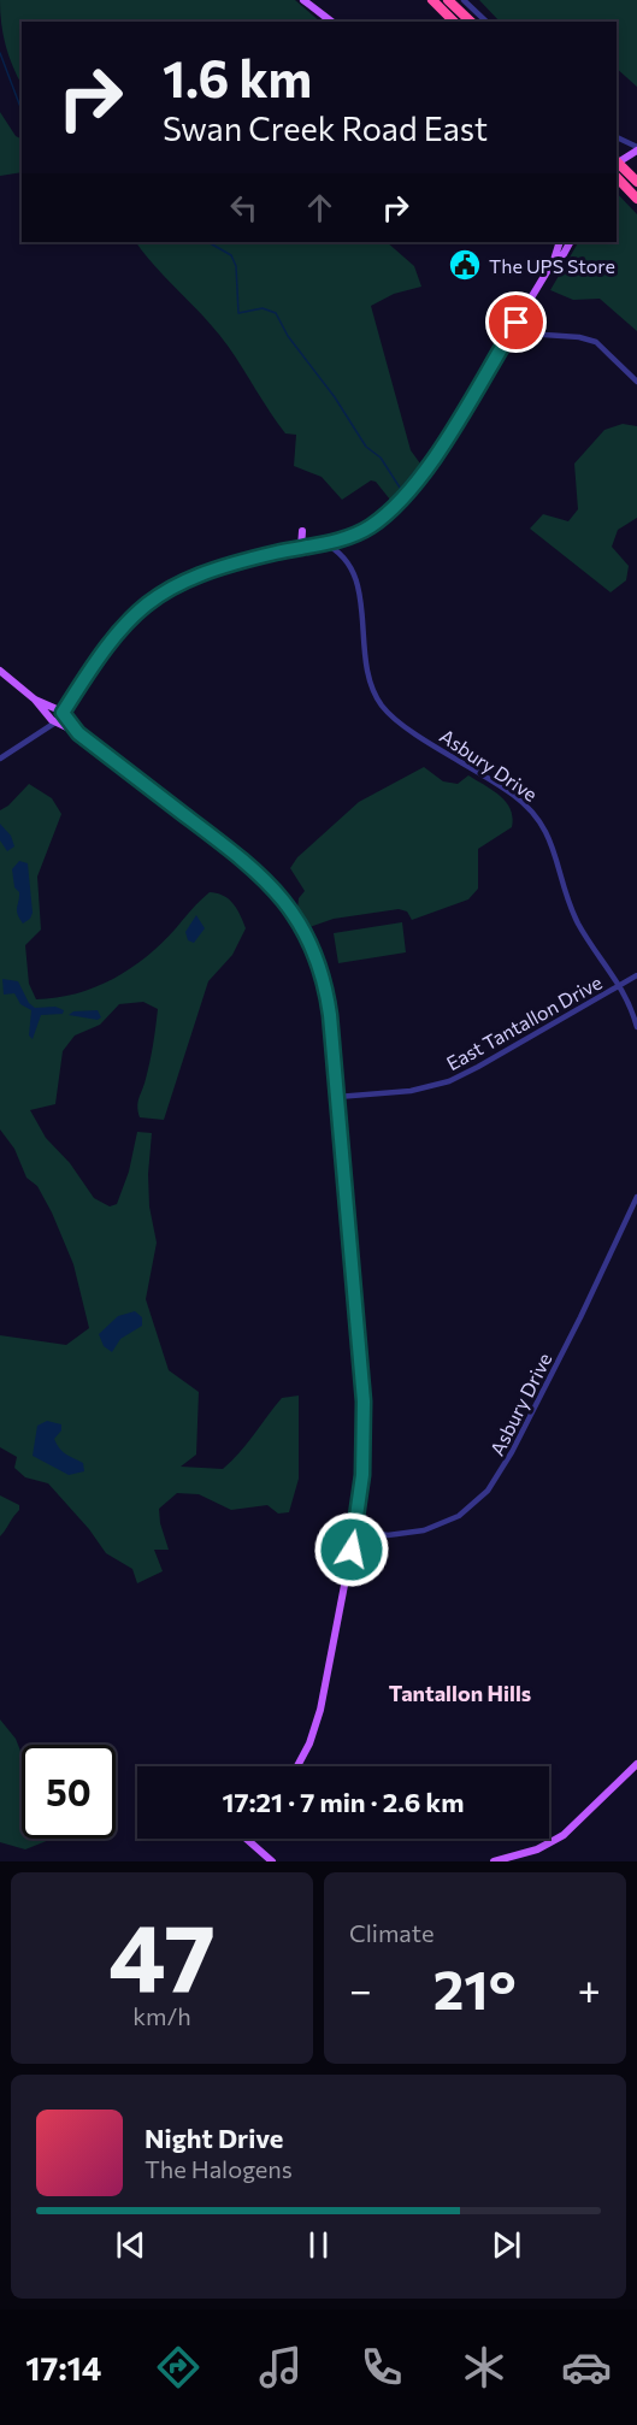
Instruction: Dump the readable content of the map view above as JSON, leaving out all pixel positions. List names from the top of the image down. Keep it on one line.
{"streets":{"street":["Asbury Drive","East Tantallon Drive"]},"crossings":[["Asbury Drive","East Tantallon Drive"]],"districts":["Tantallon Hills"],"places":{"public building":["The UPS Store"]},"page":{"turn":["1.6 km","Swan Creek Road East"],"limit":"50","trip":"17:21 · 7 min · 2.6 km","tile":[["47","km/h"],"Climate"],"heat":["−","21°","+"],"song":["Night Drive","The Halogens"],"tabs":"17:14"}}
